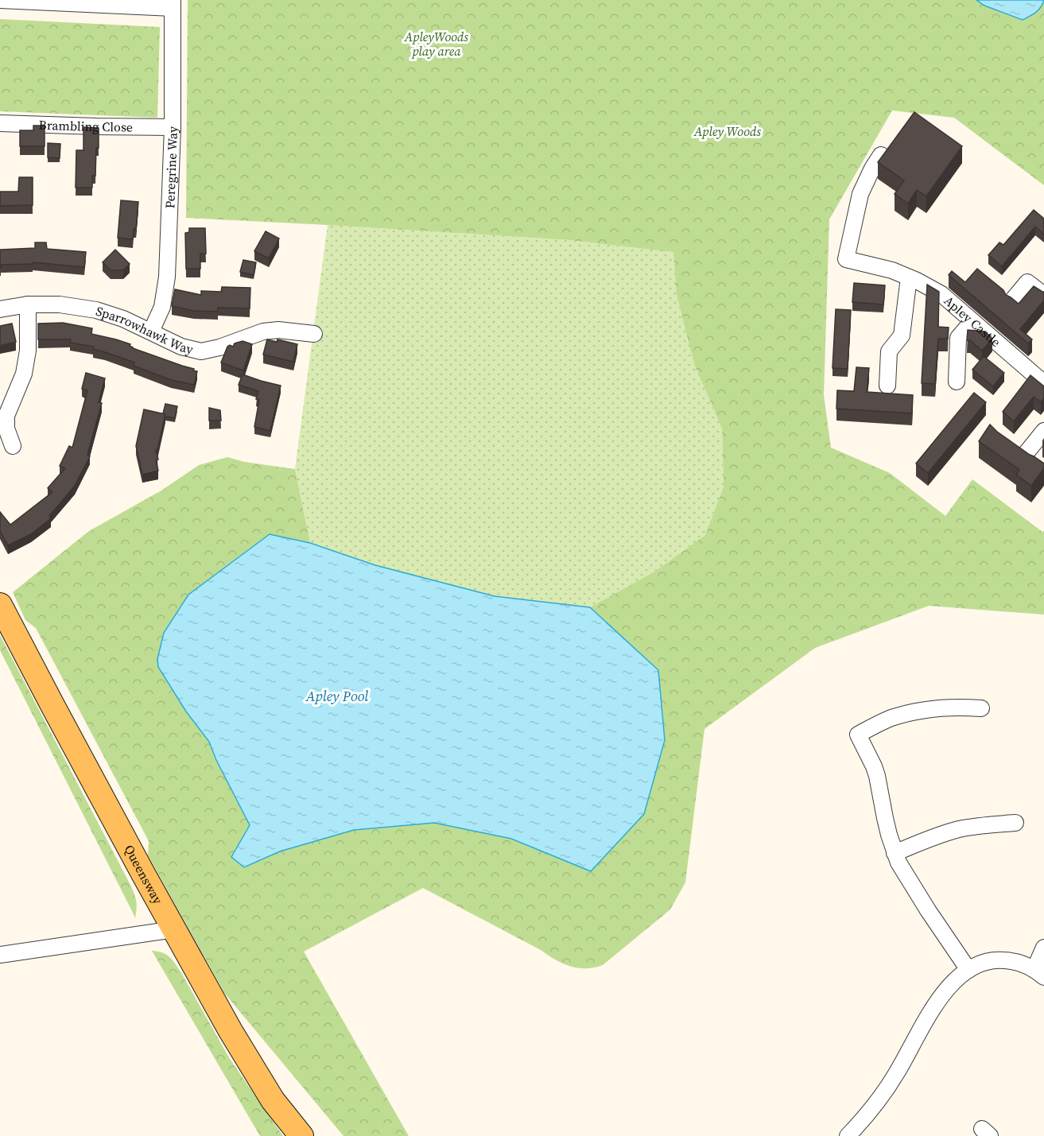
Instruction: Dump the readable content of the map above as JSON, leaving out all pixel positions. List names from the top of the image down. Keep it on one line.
{"streets":{"main road":["Queensway"],"street":["Brambling Close","Peregrine Way","Apley Castle","Sparrowhawk Way"]},"crossings":[["Brambling Close","Peregrine Way"],["Peregrine Way","Sparrowhawk Way"]],"water":["Apley Pool"],"parks":["ApleyWoods play area","Apley Woods"]}
